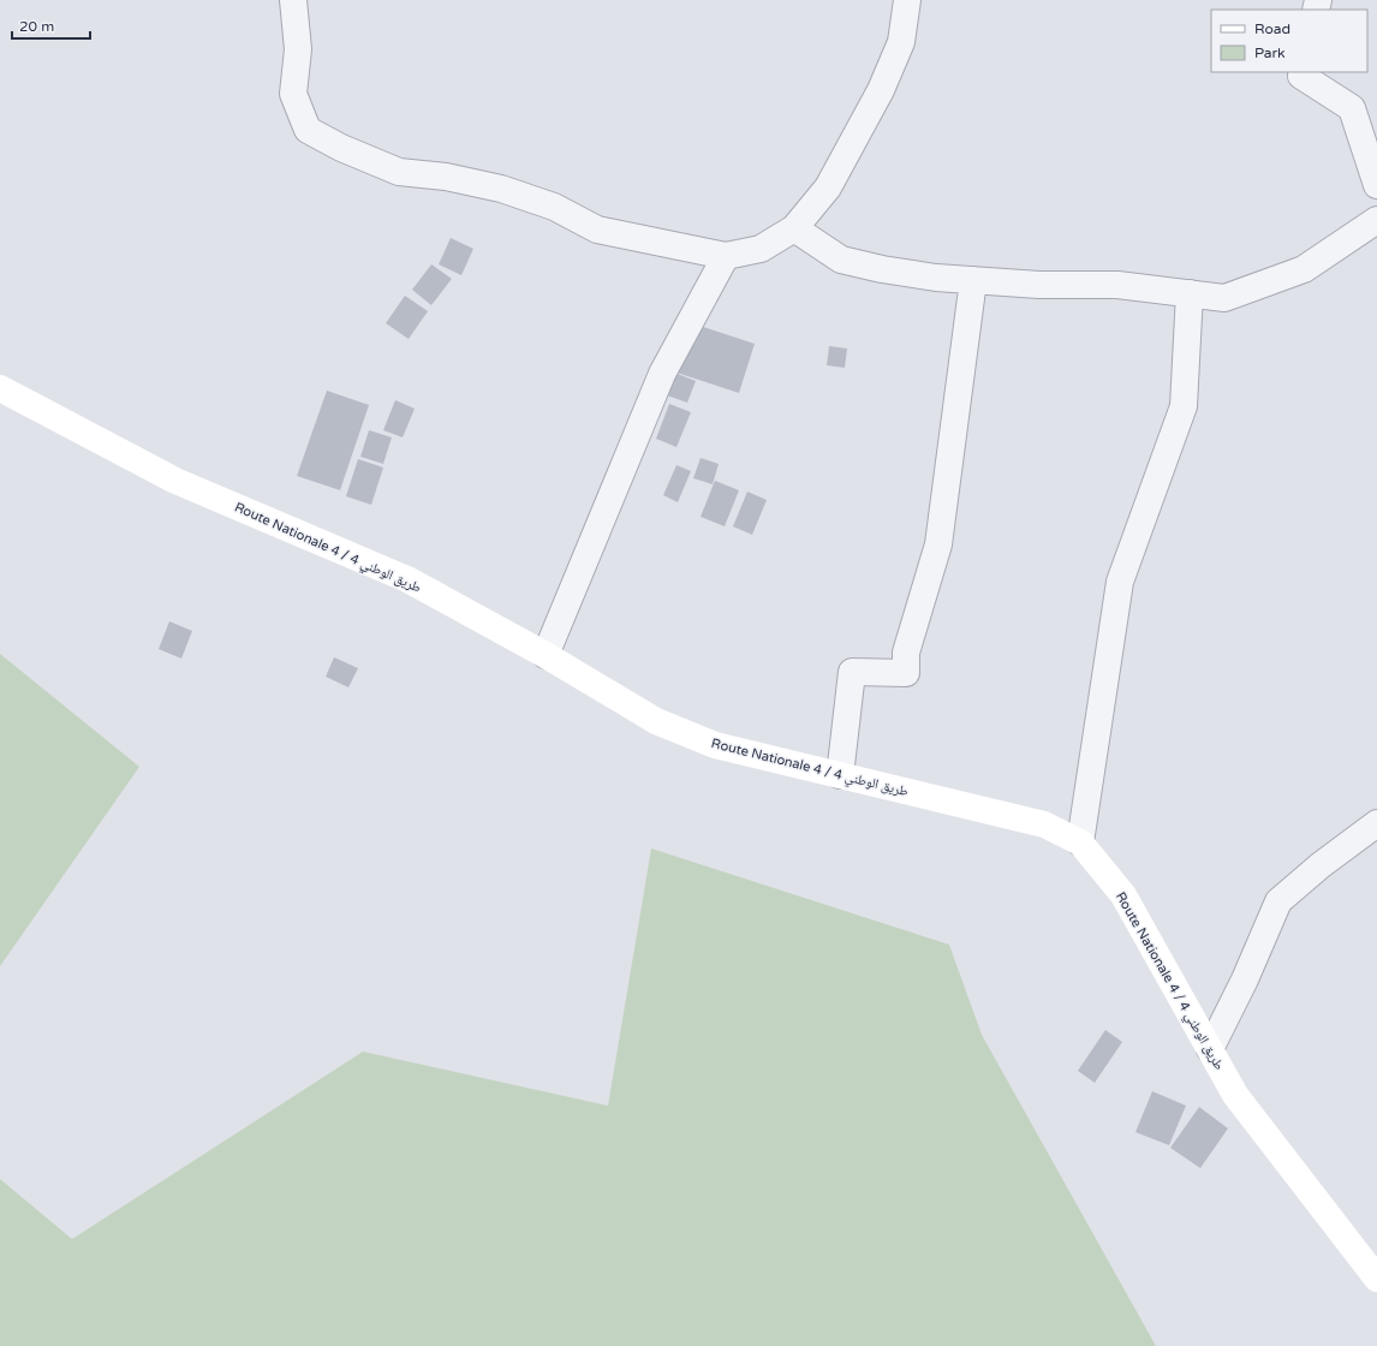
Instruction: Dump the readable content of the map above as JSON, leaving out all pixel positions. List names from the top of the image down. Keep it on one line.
{"streets":{"main road":["Route Nationale 4 / طريق الوطني 4"]},"legend":["Road","Park"],"scale_bar":"20 m"}
